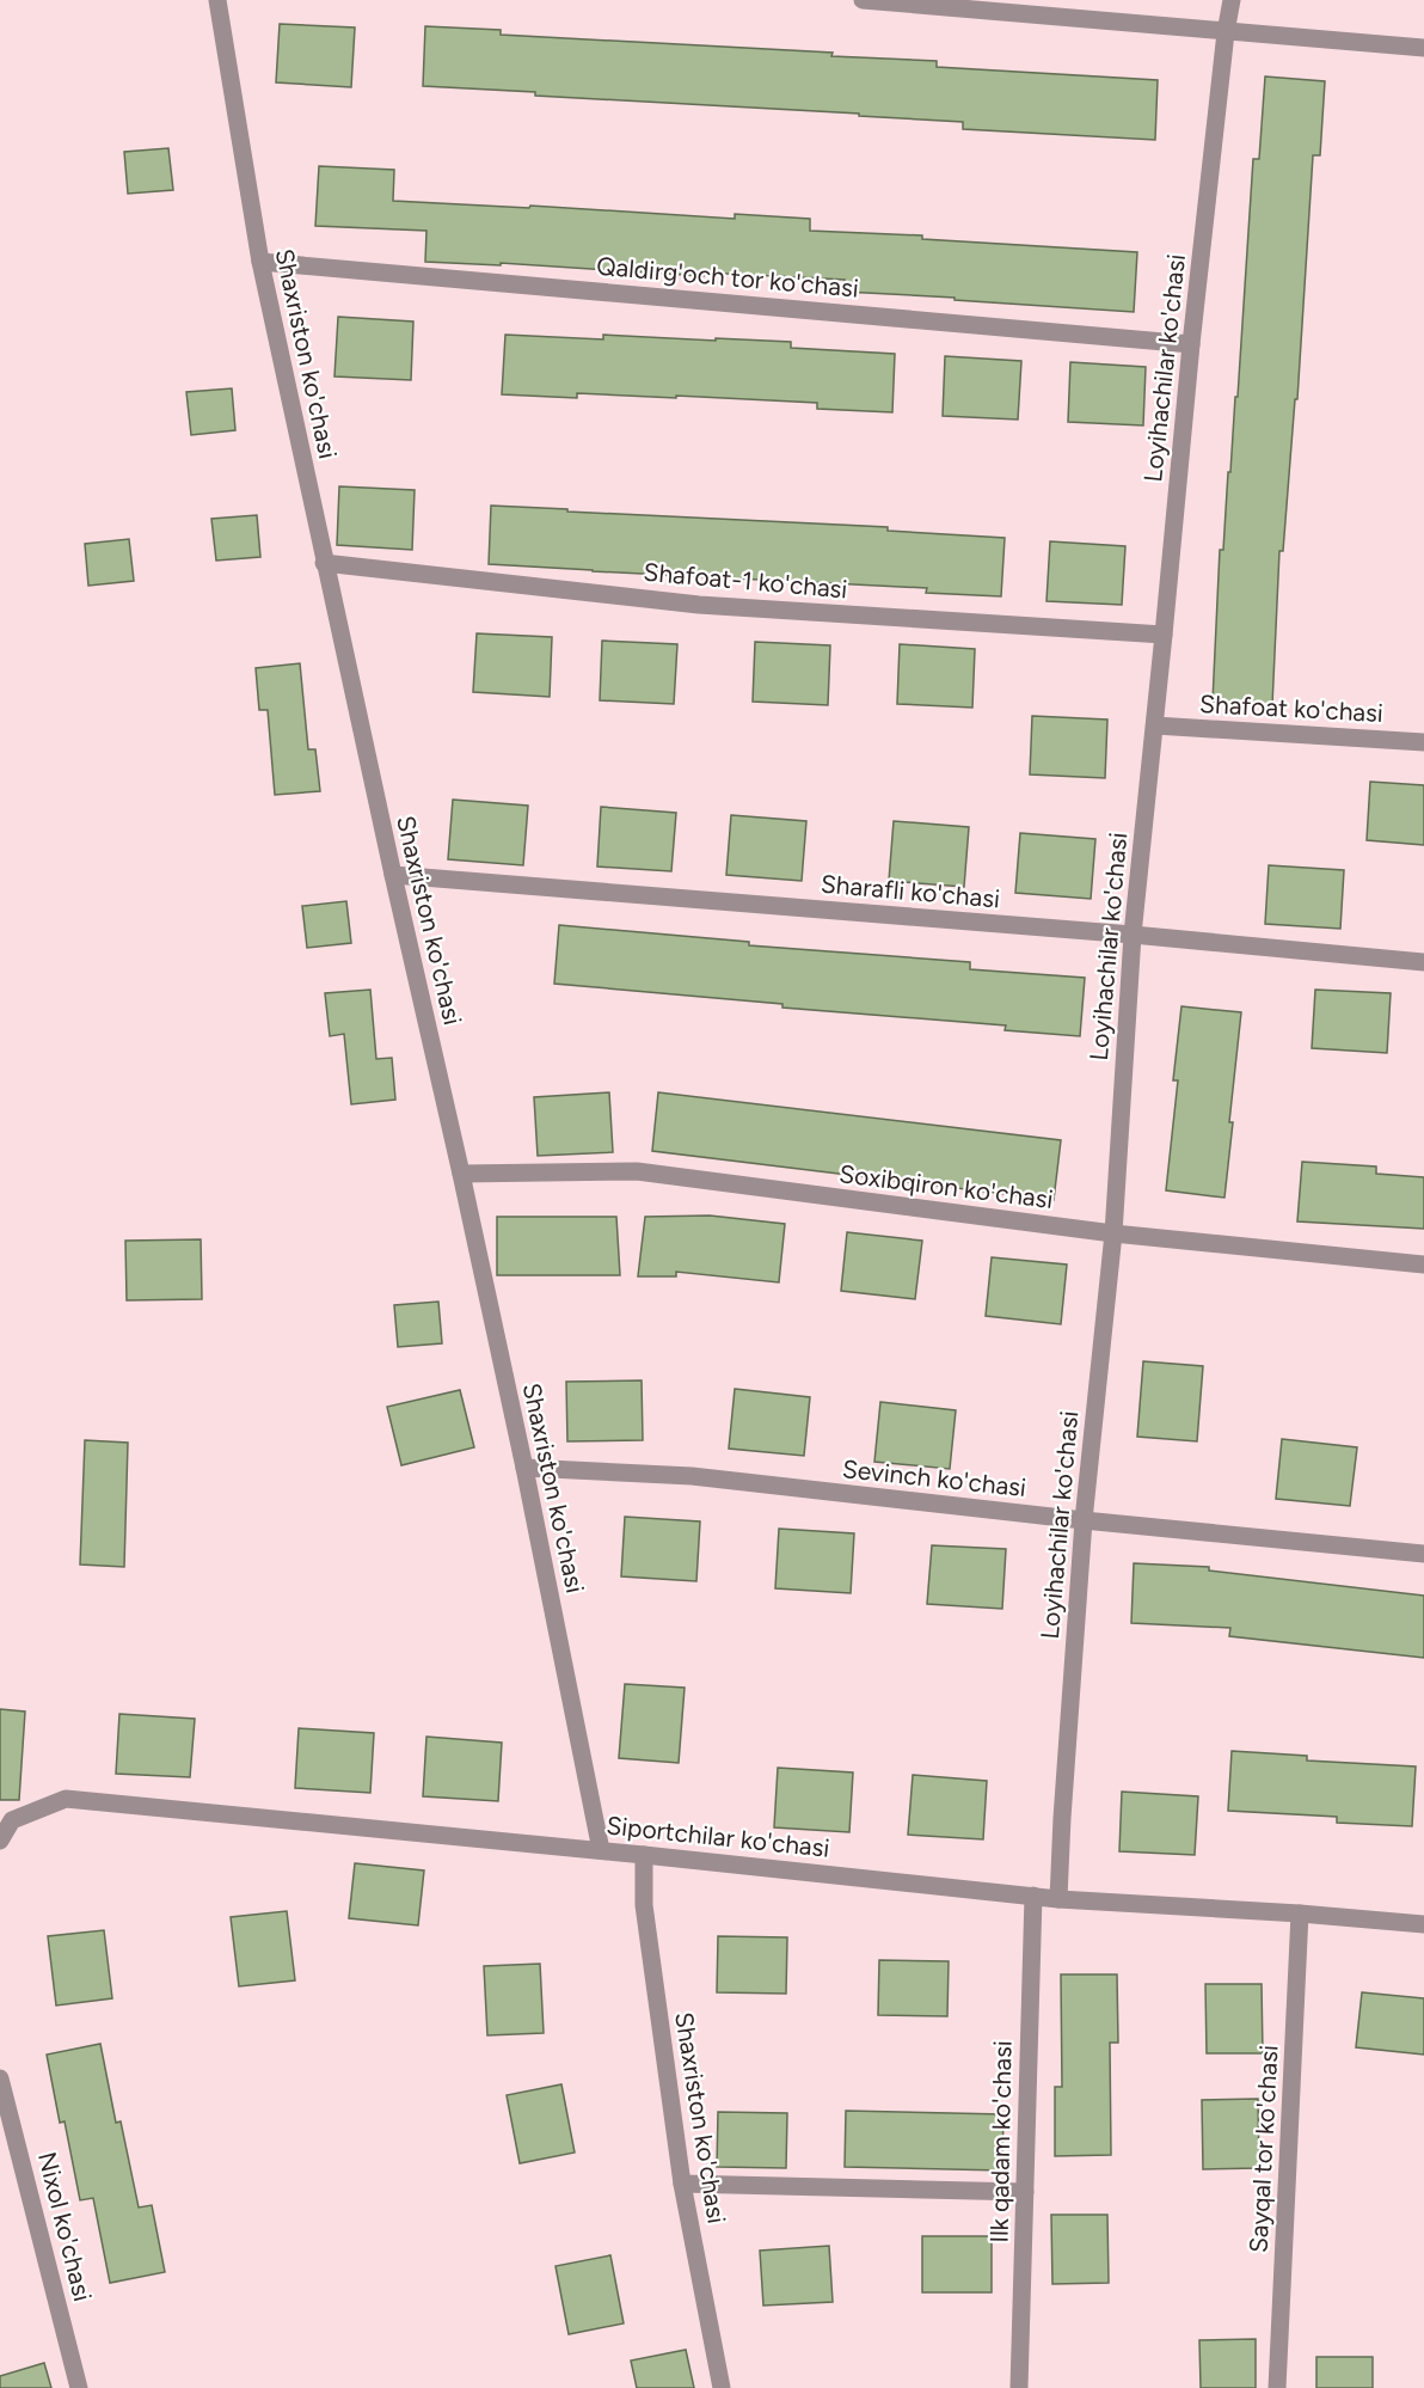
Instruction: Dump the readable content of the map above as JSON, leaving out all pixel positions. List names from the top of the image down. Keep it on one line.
{"streets":{"street":["Qaldirg'och tor ko'chasi","Shaxriston ko'chasi","Loyihachilar ko'chasi","Shafoat-1 ko'chasi","Shafoat ko'chasi","Sharafli ko'chasi","Soxibqiron ko'chasi","Sevinch ko'chasi","Siportchilar ko'chasi","Ilk qadam ko'chasi","Sayqal tor ko'chasi","Nixol ko'chasi"]},"crossings":[["Qaldirg'och tor ko'chasi","Shaxriston ko'chasi"],["Qaldirg'och tor ko'chasi","Loyihachilar ko'chasi"],["Shaxriston ko'chasi","Shafoat-1 ko'chasi"],["Shaxriston ko'chasi","Sharafli ko'chasi"],["Shaxriston ko'chasi","Soxibqiron ko'chasi"],["Shaxriston ko'chasi","Sevinch ko'chasi"],["Shaxriston ko'chasi","Siportchilar ko'chasi"],["Loyihachilar ko'chasi","Shafoat-1 ko'chasi"],["Loyihachilar ko'chasi","Shafoat ko'chasi"],["Loyihachilar ko'chasi","Sharafli ko'chasi"],["Loyihachilar ko'chasi","Soxibqiron ko'chasi"],["Loyihachilar ko'chasi","Sevinch ko'chasi"],["Loyihachilar ko'chasi","Siportchilar ko'chasi"],["Siportchilar ko'chasi","Ilk qadam ko'chasi"],["Siportchilar ko'chasi","Sayqal tor ko'chasi"]]}
